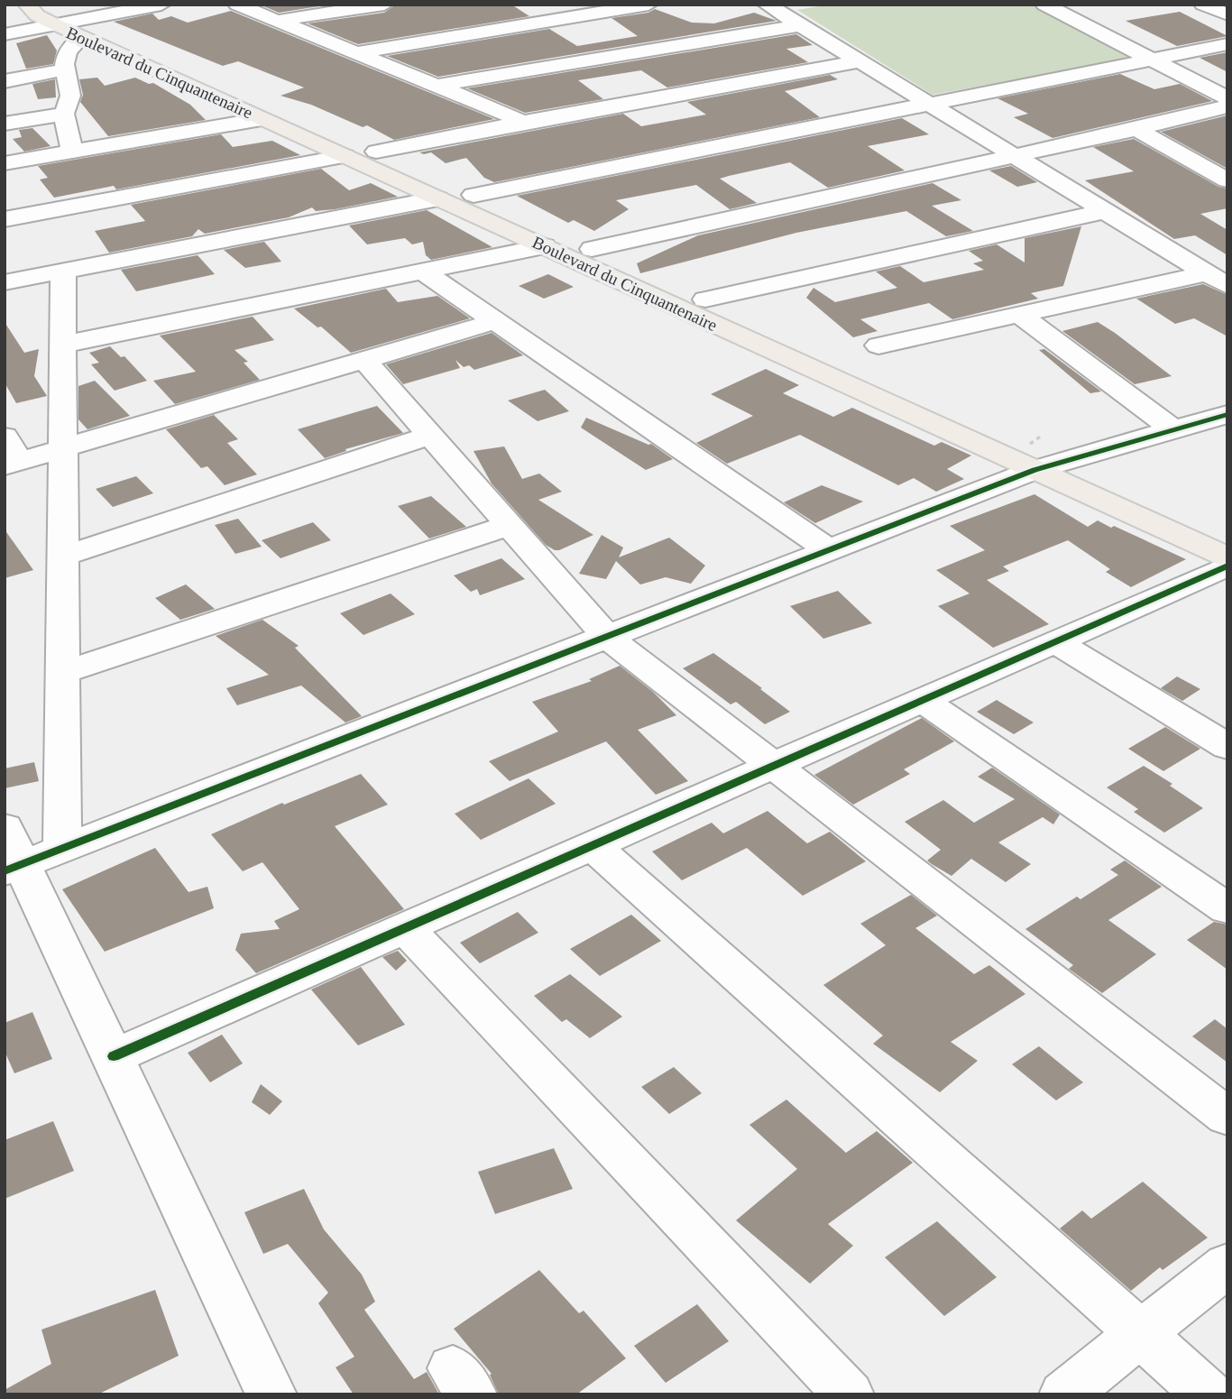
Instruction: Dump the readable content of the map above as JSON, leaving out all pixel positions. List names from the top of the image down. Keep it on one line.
{"streets":{"main road":["Boulevard du Cinquantenaire"]}}
